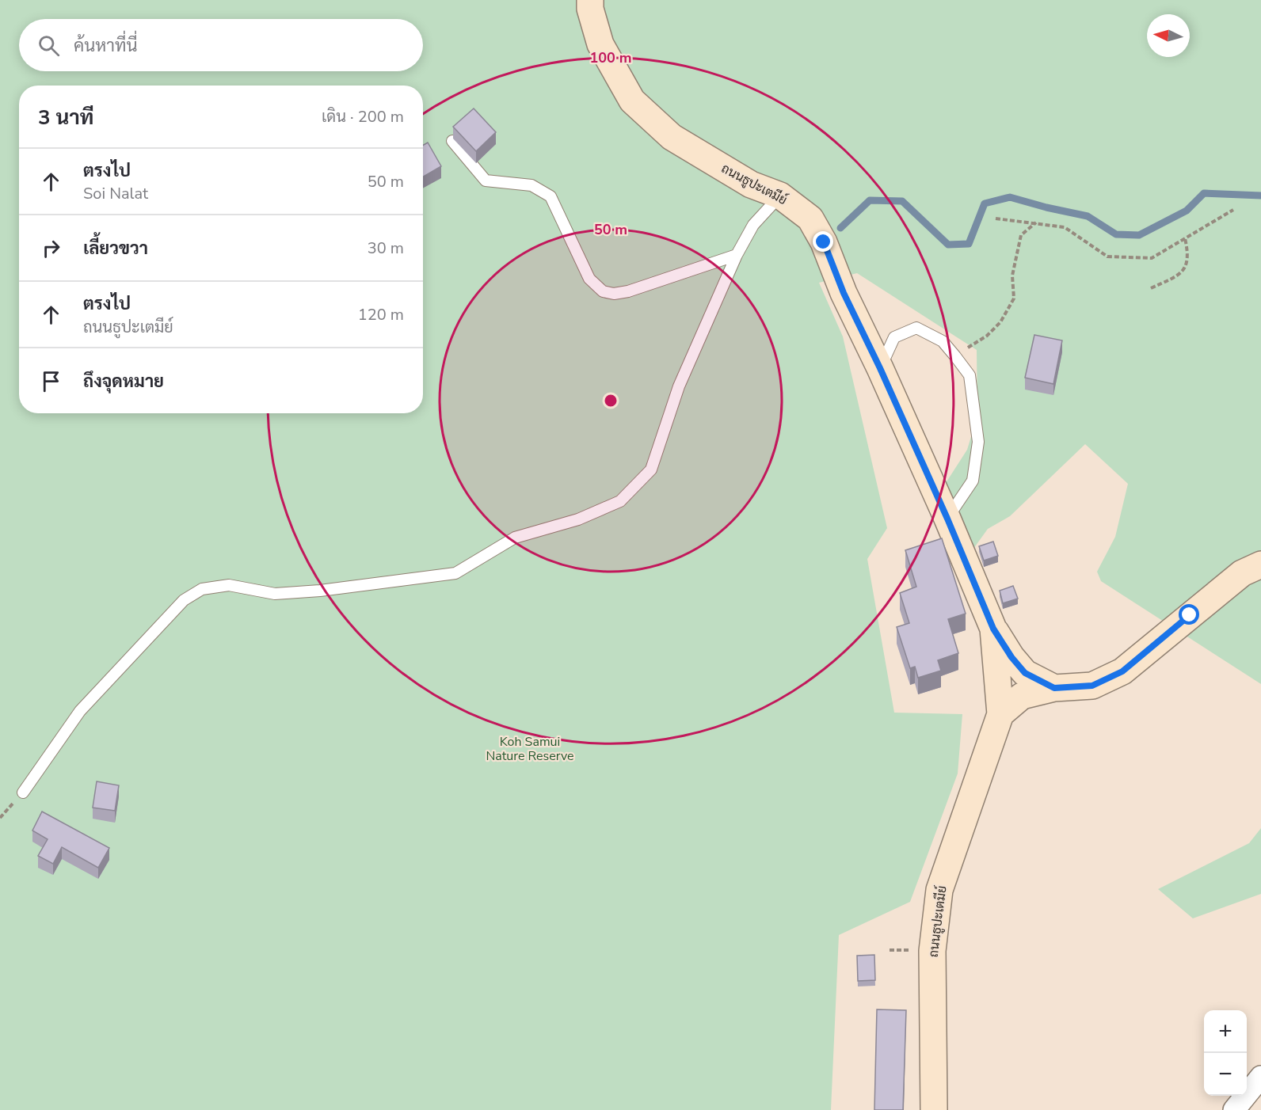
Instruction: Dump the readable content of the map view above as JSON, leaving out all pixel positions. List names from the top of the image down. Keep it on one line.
{"streets":{"street":["ถนนธูปะเตมีย์"]},"parks":["Koh Samui Nature Reserve"],"north":"left","page":{"search":"ค้นหาที่นี่","heading":["3 นาที","เดิน · 200 m"],"list":[["ตรงไป","Soi Nalat","50 m"],["เลี้ยวขวา","30 m"],["ตรงไป","ถนนธูปะเตมีย์","120 m"],"ถึงจุดหมาย"],"map_buttons":["+","−"]},"rings":["100 m","50 m"]}
